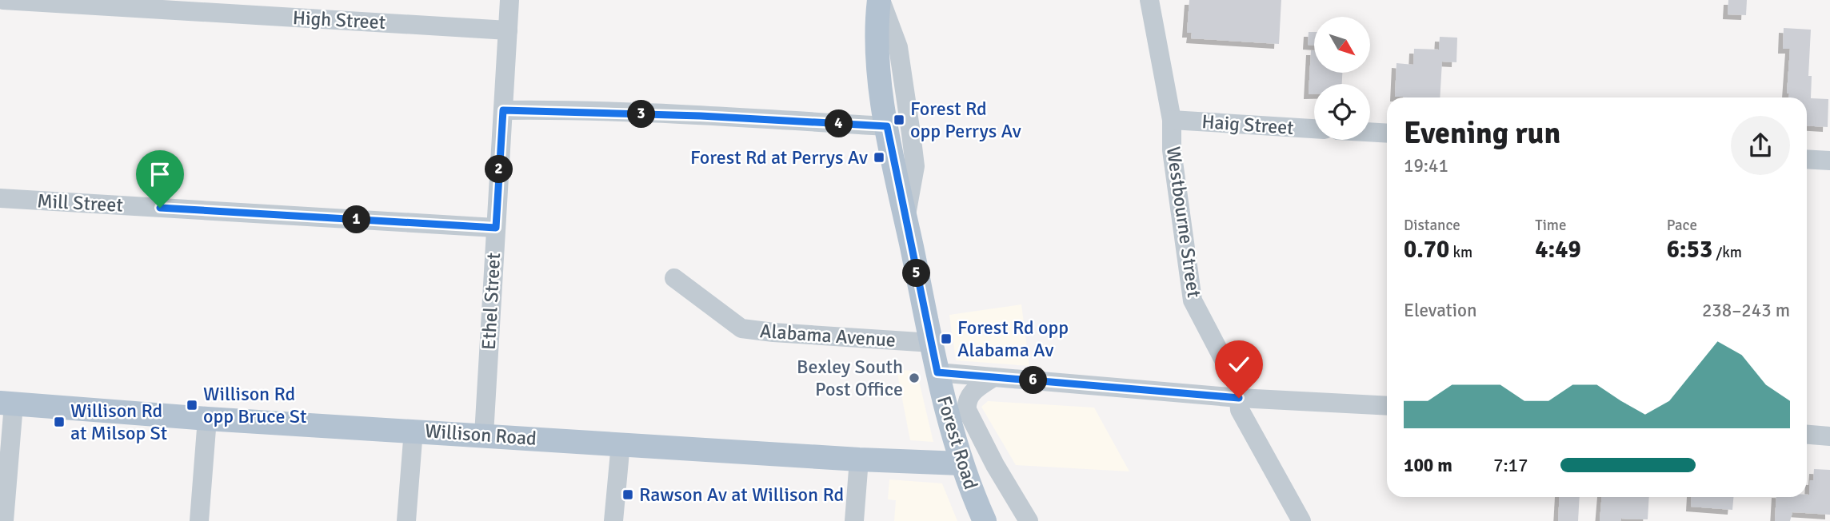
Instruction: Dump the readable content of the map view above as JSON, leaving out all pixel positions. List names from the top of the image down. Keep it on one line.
{"streets":{"main road":["Willison Road","Forest Road"],"street":["High Street","Haig Street","Mill Street","Westbourne Street","Ethel Street","Alabama Avenue"]},"crossings":[["High Street","Ethel Street"],["Haig Street","Westbourne Street"],["Mill Street","Ethel Street"],["Ethel Street","Willison Road"],["Alabama Avenue","Forest Road"],["Willison Road","Forest Road"]],"places":{"transit":["Forest Rd opp Perrys Av","Forest Rd at Perrys Av","Forest Rd opp Alabama Av","Willison Rd opp Bruce St","Willison Rd at Milsop St","Rawson Av at Willison Rd"],"other":["Bexley South Post Office"]},"north":"bottom right","page":{"heading":["Evening run","19:41"],"pins":["3","4","2","1","5","6"],"stats":[["Distance","0.70 km"],["Time","4:49"],["Pace","6:53 /km"]],"chart":["Elevation","238–243 m"],"list":[{"name":"100 m","note":"7:17"}]}}
